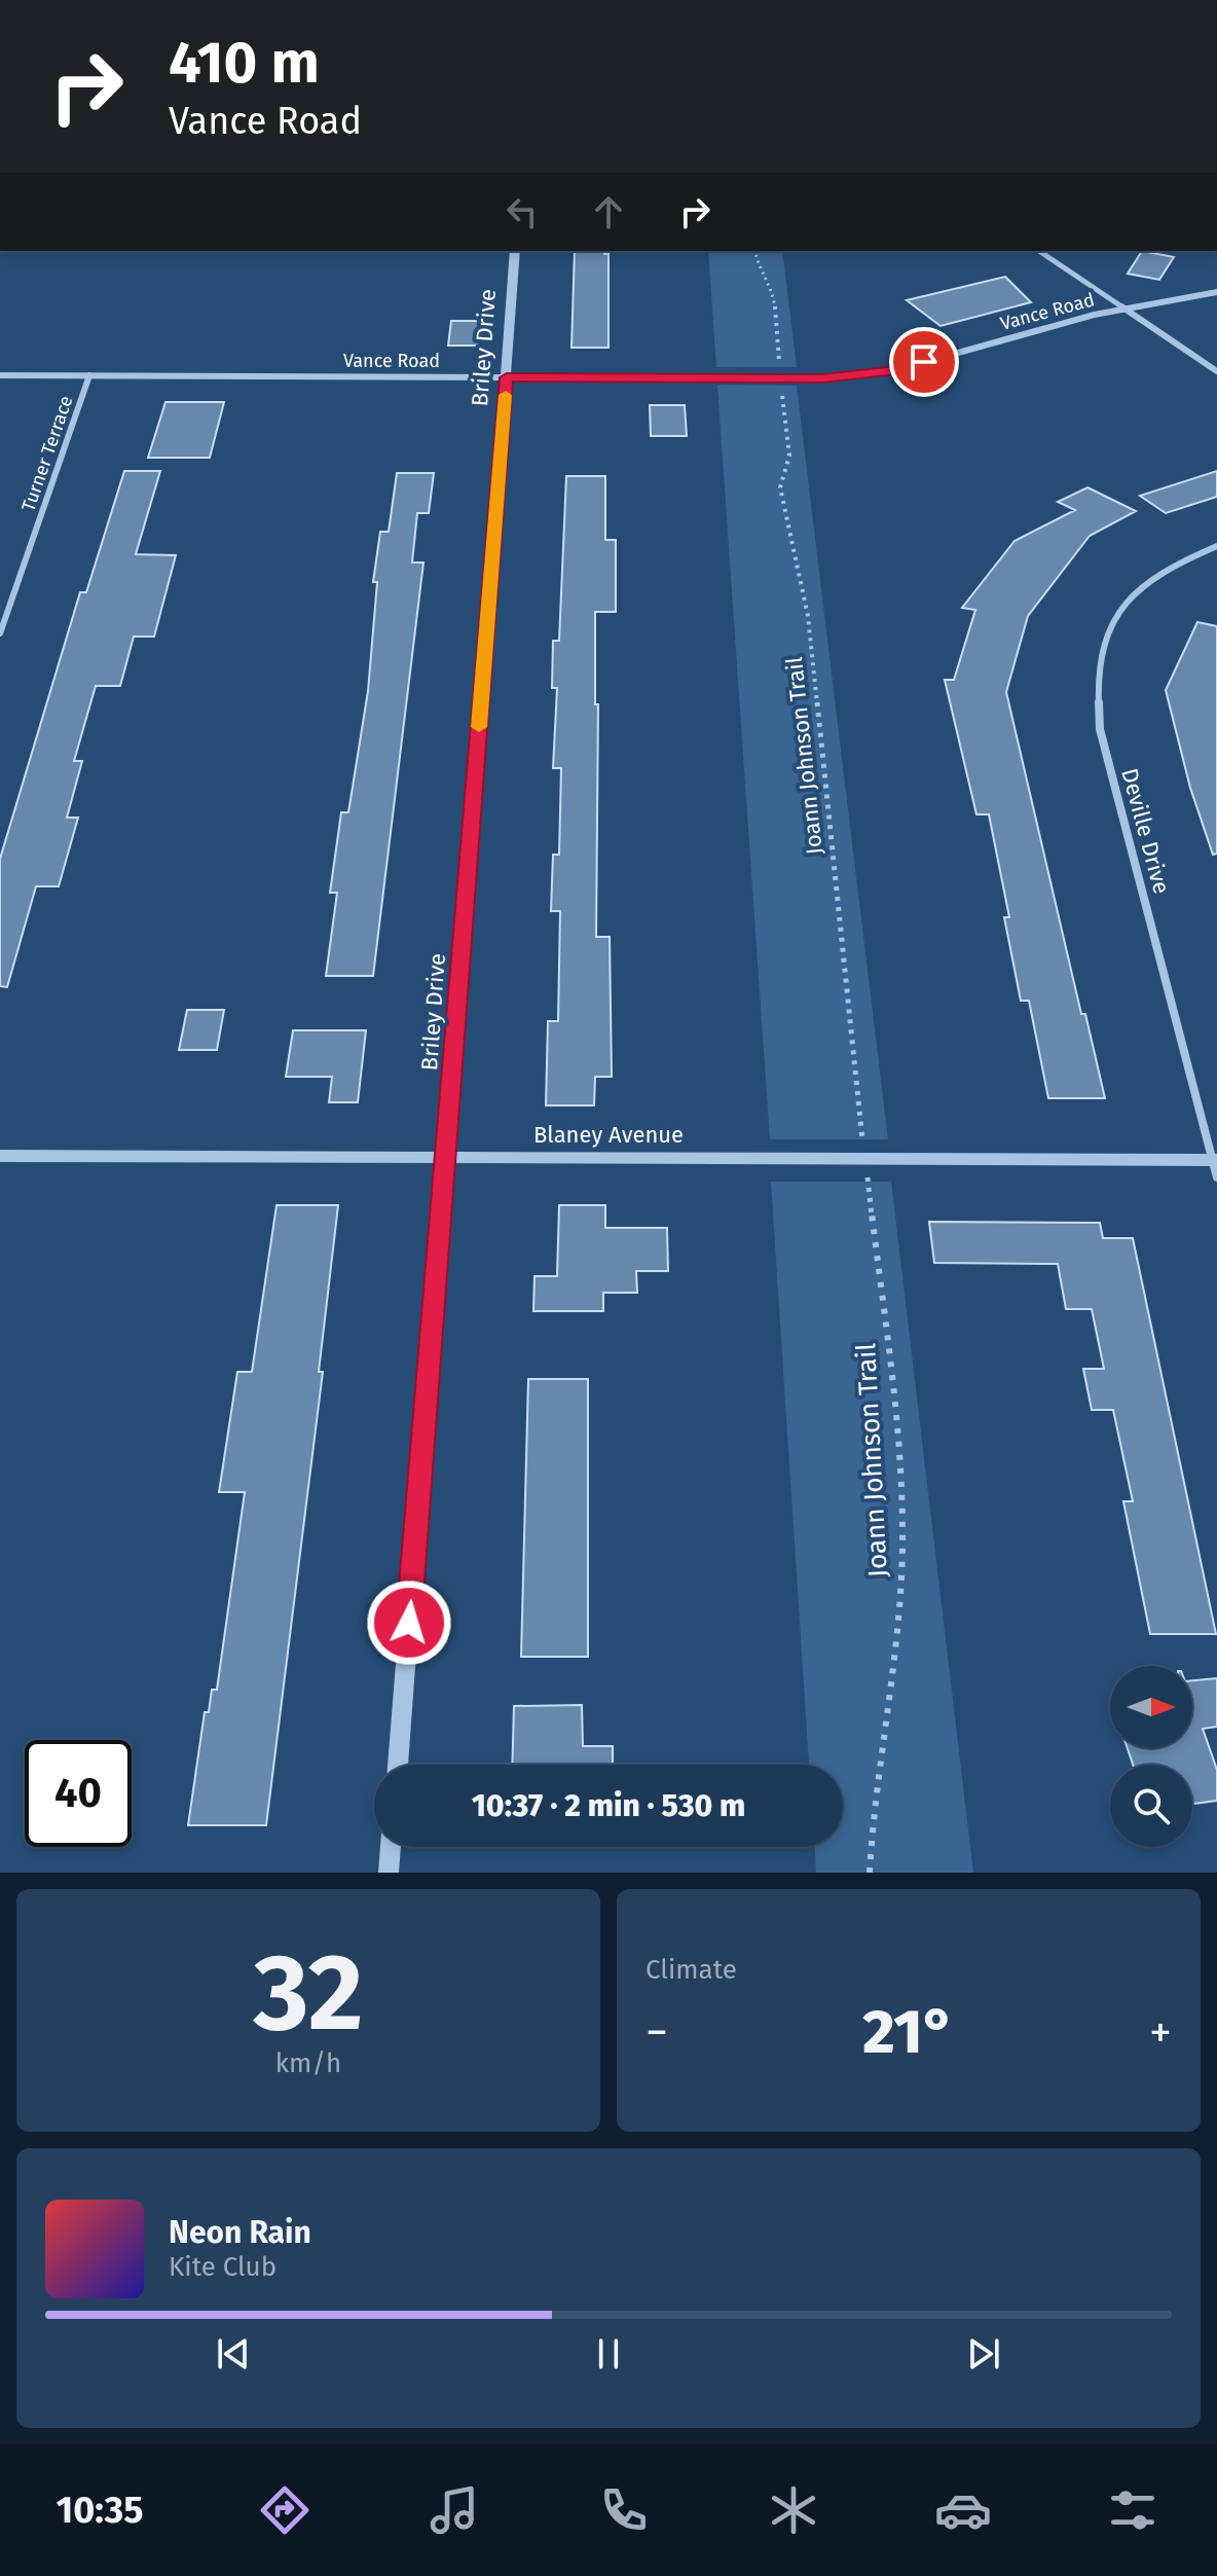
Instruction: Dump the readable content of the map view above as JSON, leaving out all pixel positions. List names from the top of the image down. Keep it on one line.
{"streets":{"street":["Vance Road","Briley Drive","Turner Terrace","Deville Drive","Blaney Avenue"],"path":["Joann Johnson Trail"]},"crossings":[["Vance Road","Briley Drive"],["Vance Road","Turner Terrace"],["Briley Drive","Blaney Avenue"],["Deville Drive","Blaney Avenue"]],"north":"right","page":{"turn":["410 m","Vance Road"],"limit":"40","trip":"10:37 · 2 min · 530 m","tile":[["32","km/h"],"Climate"],"heat":["−","21°","+"],"song":["Neon Rain","Kite Club"],"tabs":"10:35"}}
